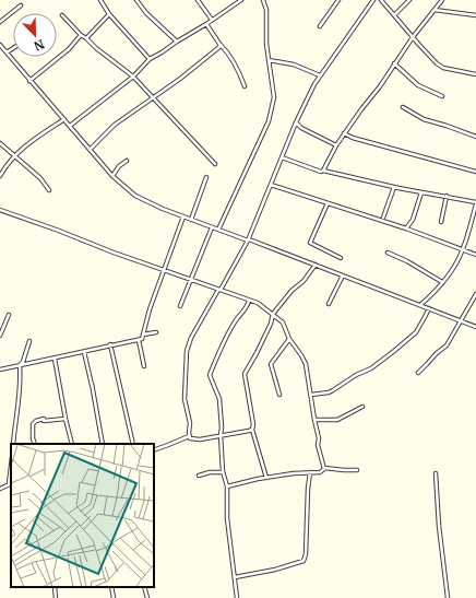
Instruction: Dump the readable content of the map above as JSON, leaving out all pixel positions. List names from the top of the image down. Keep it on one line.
{"north":"bottom right"}
